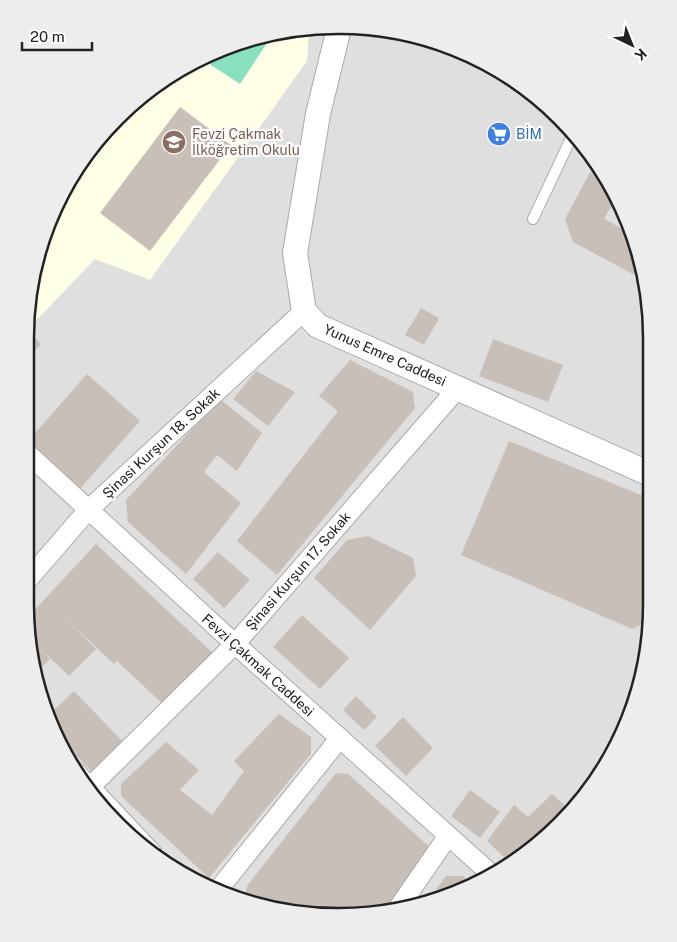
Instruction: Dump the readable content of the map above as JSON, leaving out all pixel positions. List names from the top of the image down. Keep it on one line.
{"streets":{"street":["Yunus Emre Caddesi","Şinasi Kurşun 18. Sokak","Şinasi Kurşun 17. Sokak","Fevzi Çakmak Caddesi"]},"crossings":[["Yunus Emre Caddesi","Şinasi Kurşun 18. Sokak"],["Yunus Emre Caddesi","Şinasi Kurşun 17. Sokak"],["Şinasi Kurşun 18. Sokak","Fevzi Çakmak Caddesi"],["Şinasi Kurşun 17. Sokak","Fevzi Çakmak Caddesi"]],"places":{"supermarket":["BİM"],"school or university":["Fevzi Çakmak İlköğretim Okulu"]},"scale_bar":"20 m","north":"bottom right"}
